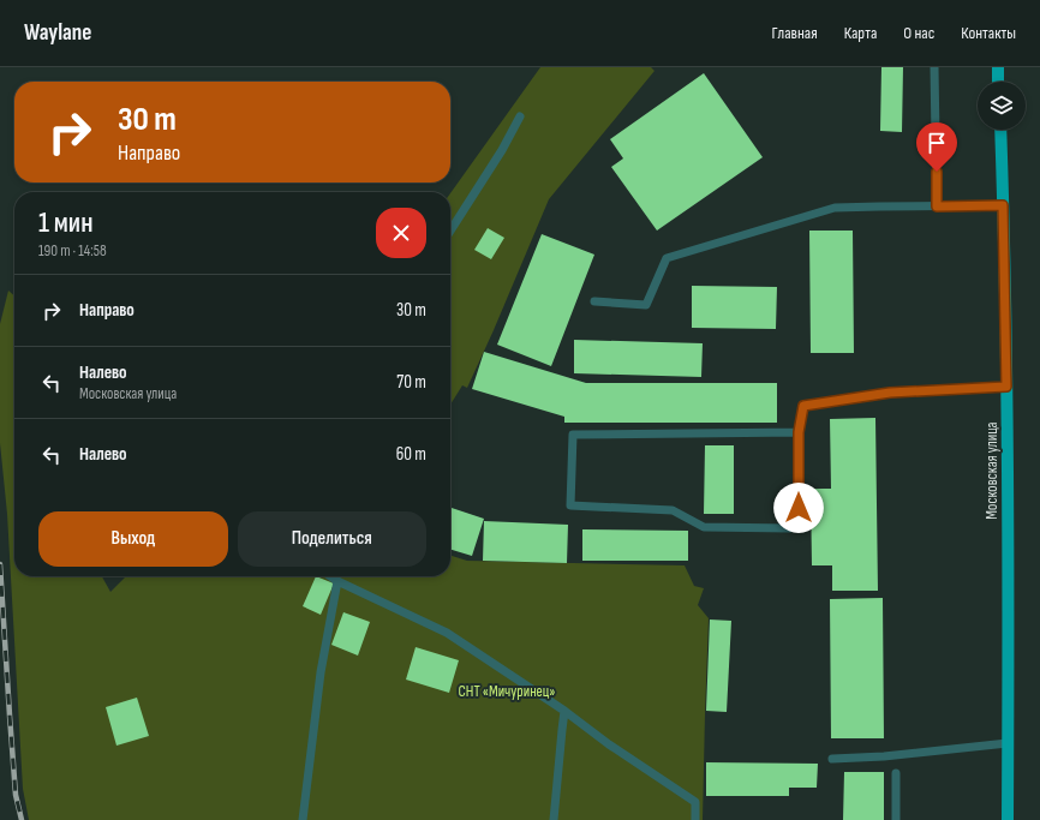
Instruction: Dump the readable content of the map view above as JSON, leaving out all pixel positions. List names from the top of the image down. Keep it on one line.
{"streets":{"main road":["Московская улица"]},"parks":["СНТ «Мичуринец»"],"page":{"header":"Waylane","nav":["Главная","Карта","О нас","Контакты"],"turn":["30 m","Направо"],"heading":["1 мин","190 m · 14:58"],"list":[{"name":"Направо","value":"30 m"},{"name":"Налево","note":"Московская улица","value":"70 m"},{"name":"Налево","value":"60 m"}],"buttons":["Выход","Поделиться"]}}
